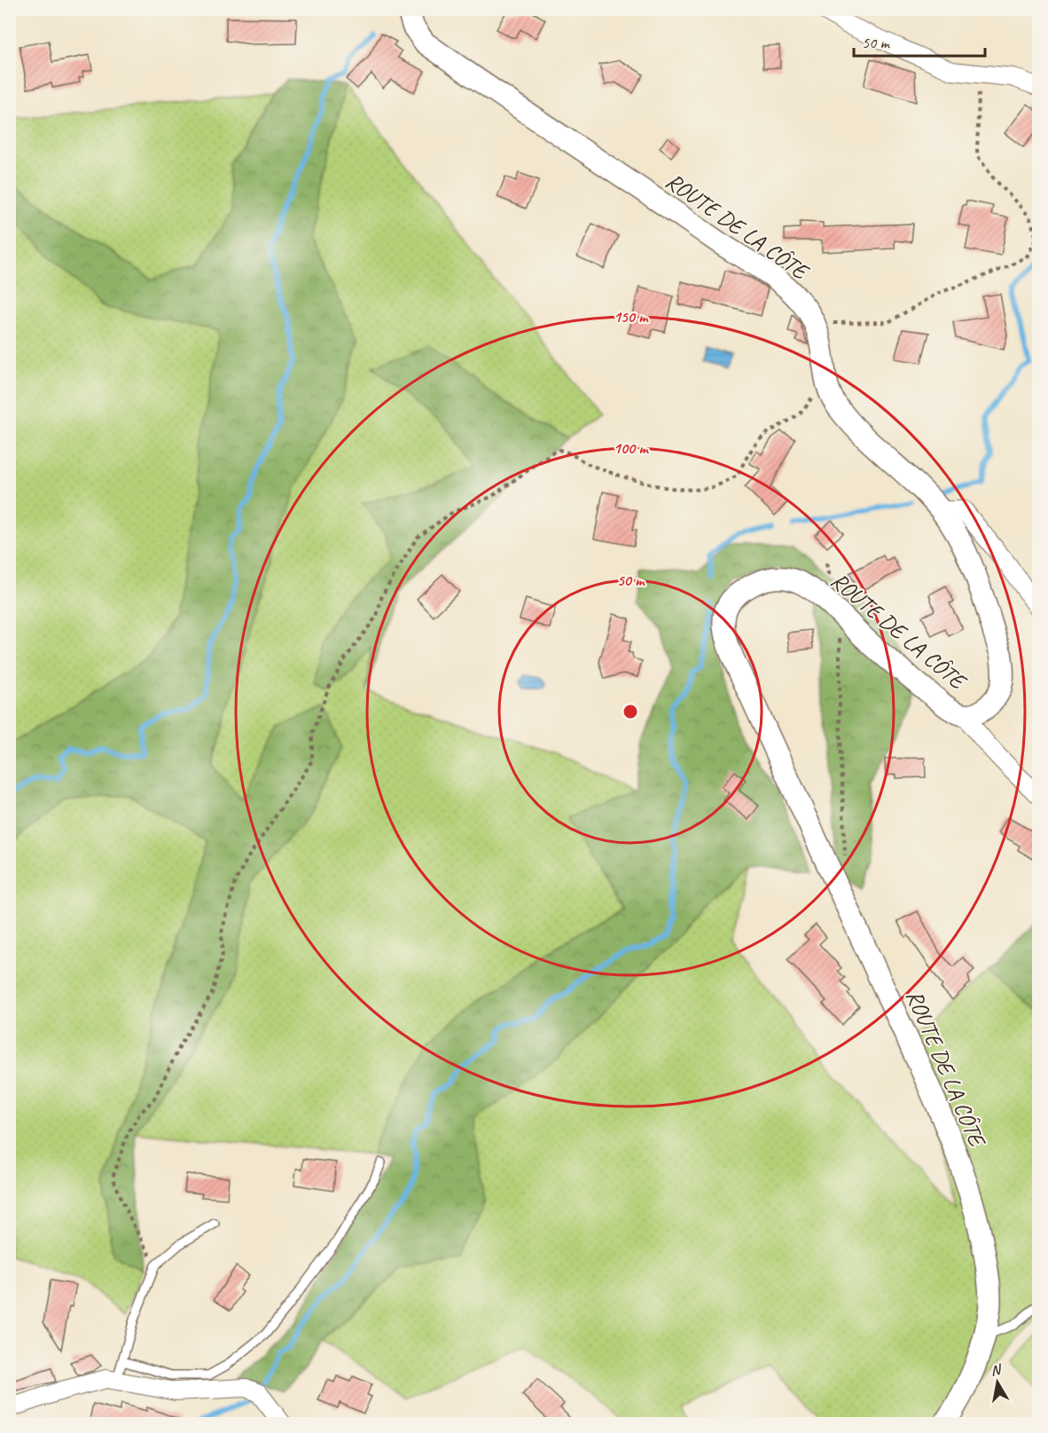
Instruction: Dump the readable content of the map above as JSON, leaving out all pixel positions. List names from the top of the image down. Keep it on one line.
{"streets":{"street":["ROUTE DE LA CÔTE"]},"scale_bar":"50 m","north":"top","rings":["150 m","100 m","50 m"]}
